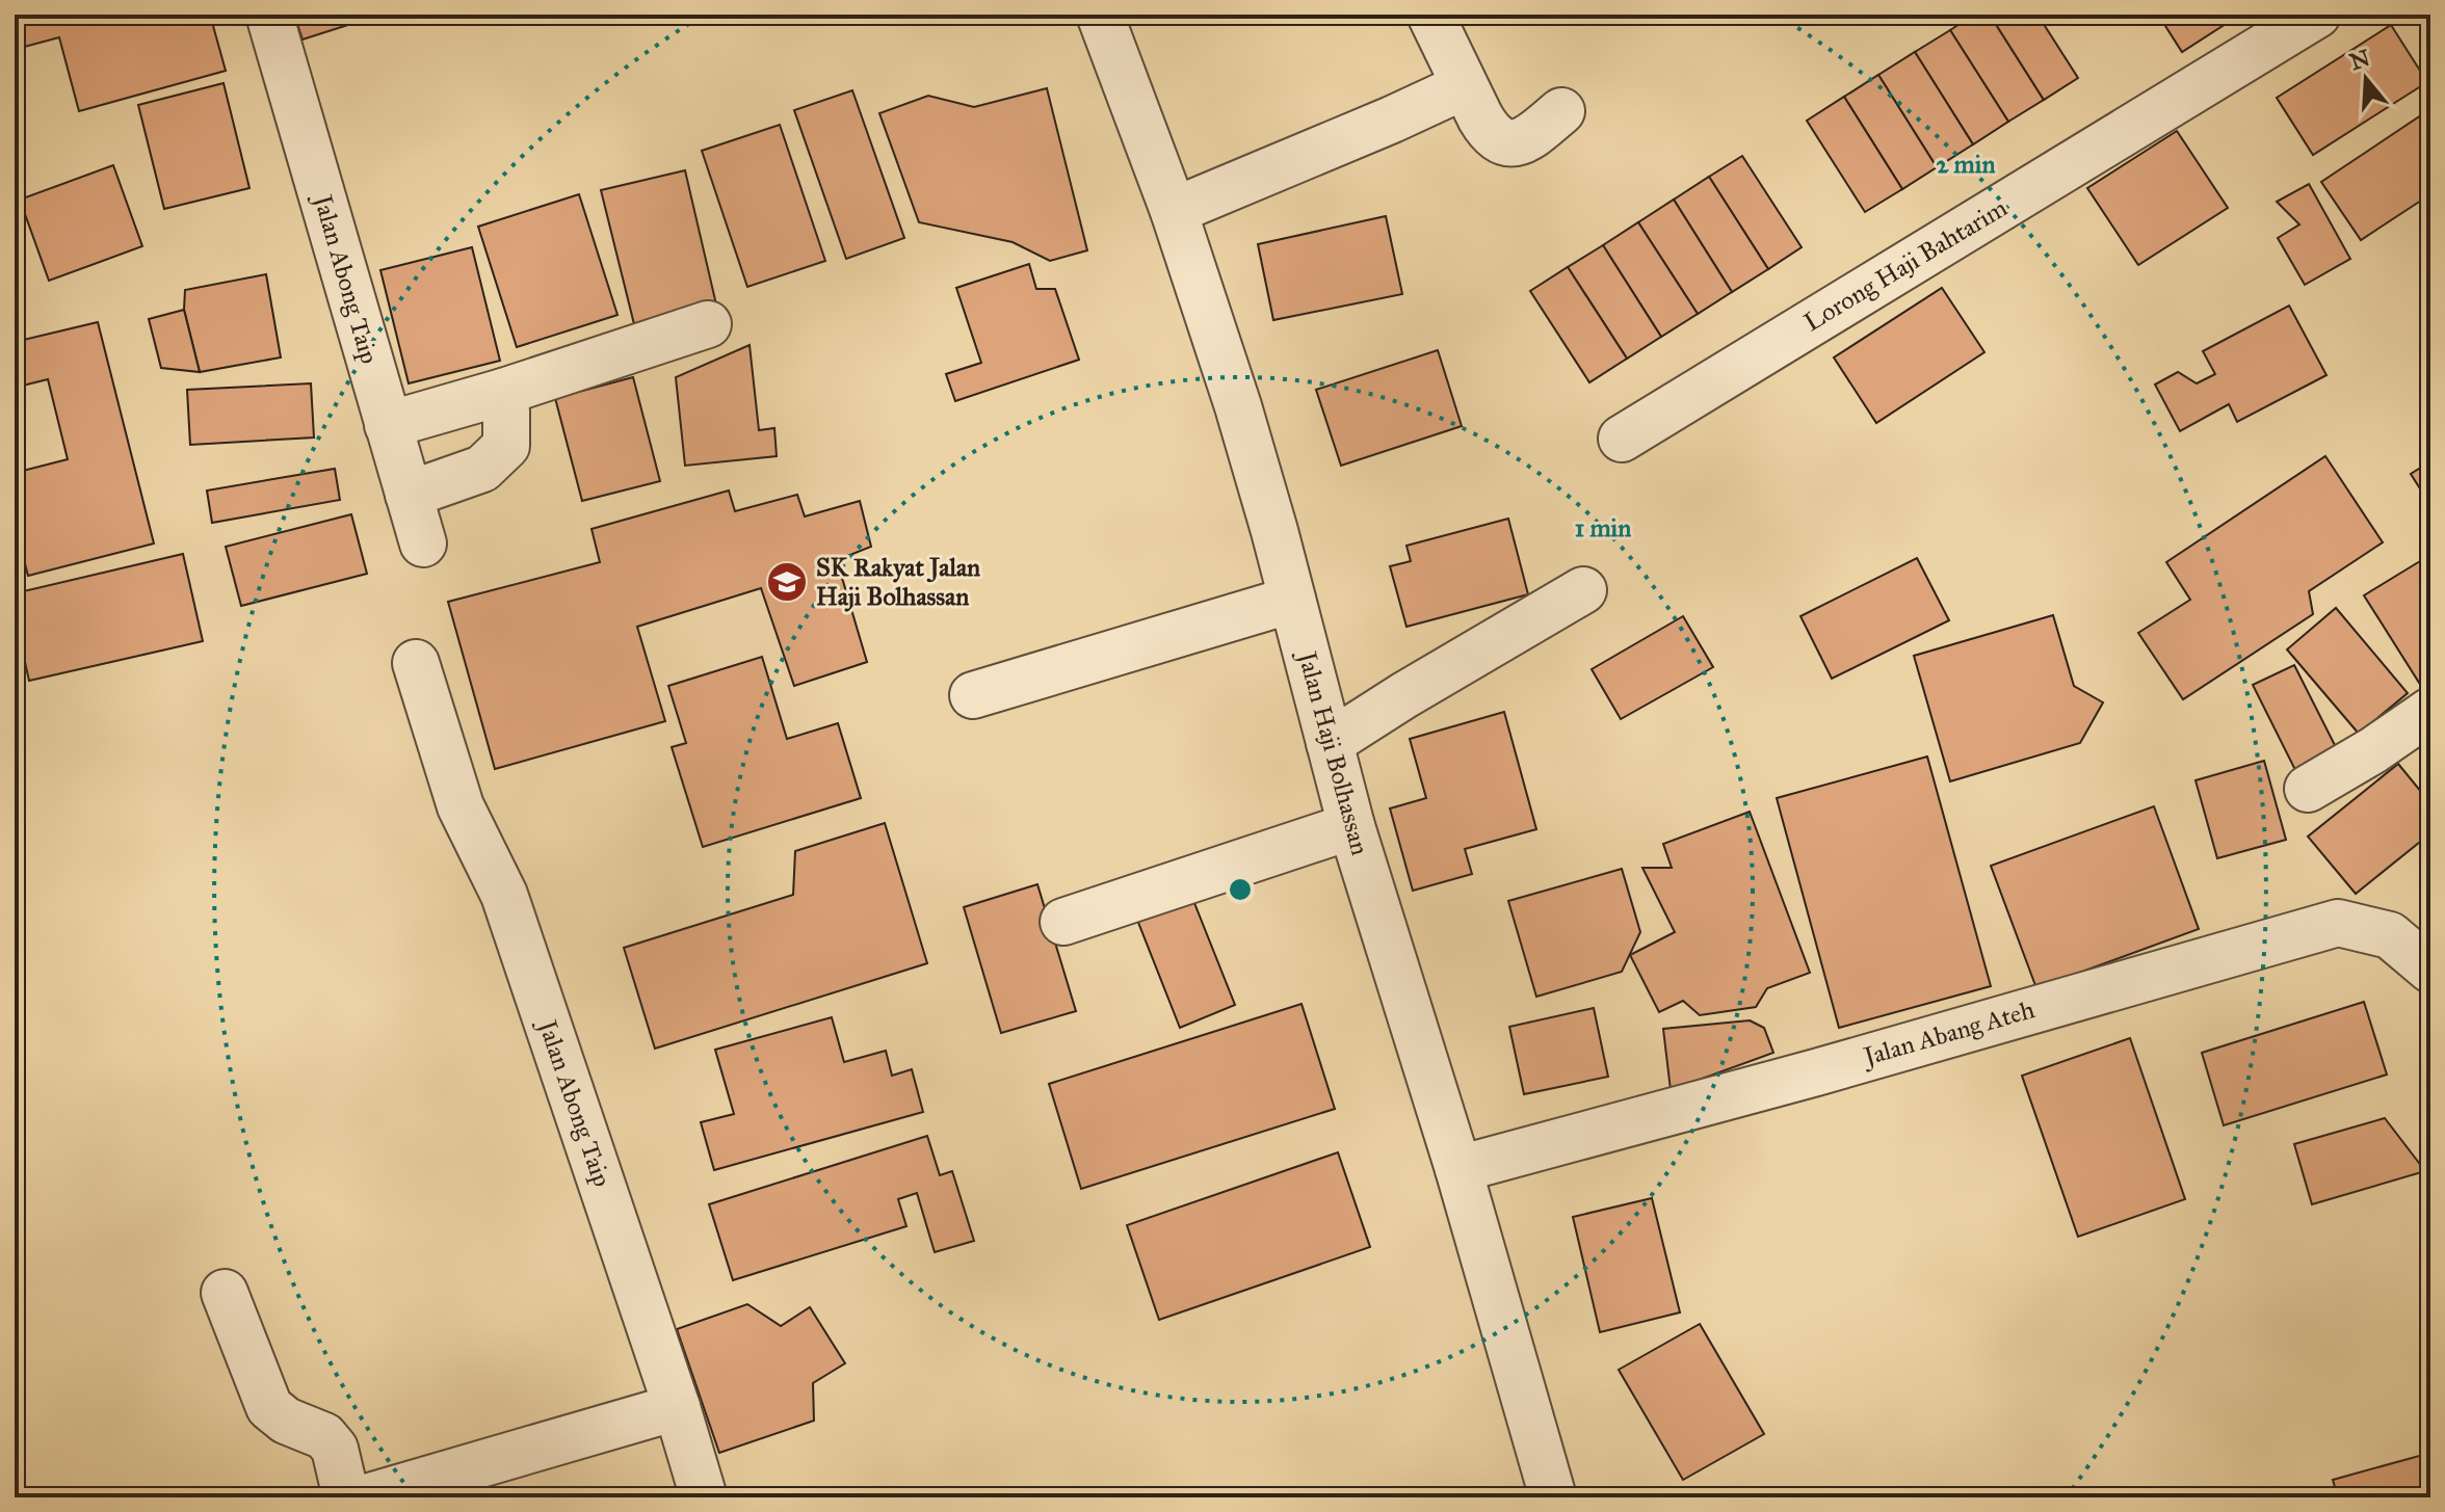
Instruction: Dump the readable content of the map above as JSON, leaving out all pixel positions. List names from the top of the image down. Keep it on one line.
{"streets":{"street":["Lorong Haji Bahtarim","Jalan Abong Taip","Jalan Haji Bolhassan","Jalan Abang Ateh"]},"crossings":[["Jalan Haji Bolhassan","Jalan Abang Ateh"]],"places":{"school or university":["SK Rakyat Jalan Haji Bolhassan"]},"north":"top","rings":["2 min","1 min"]}
